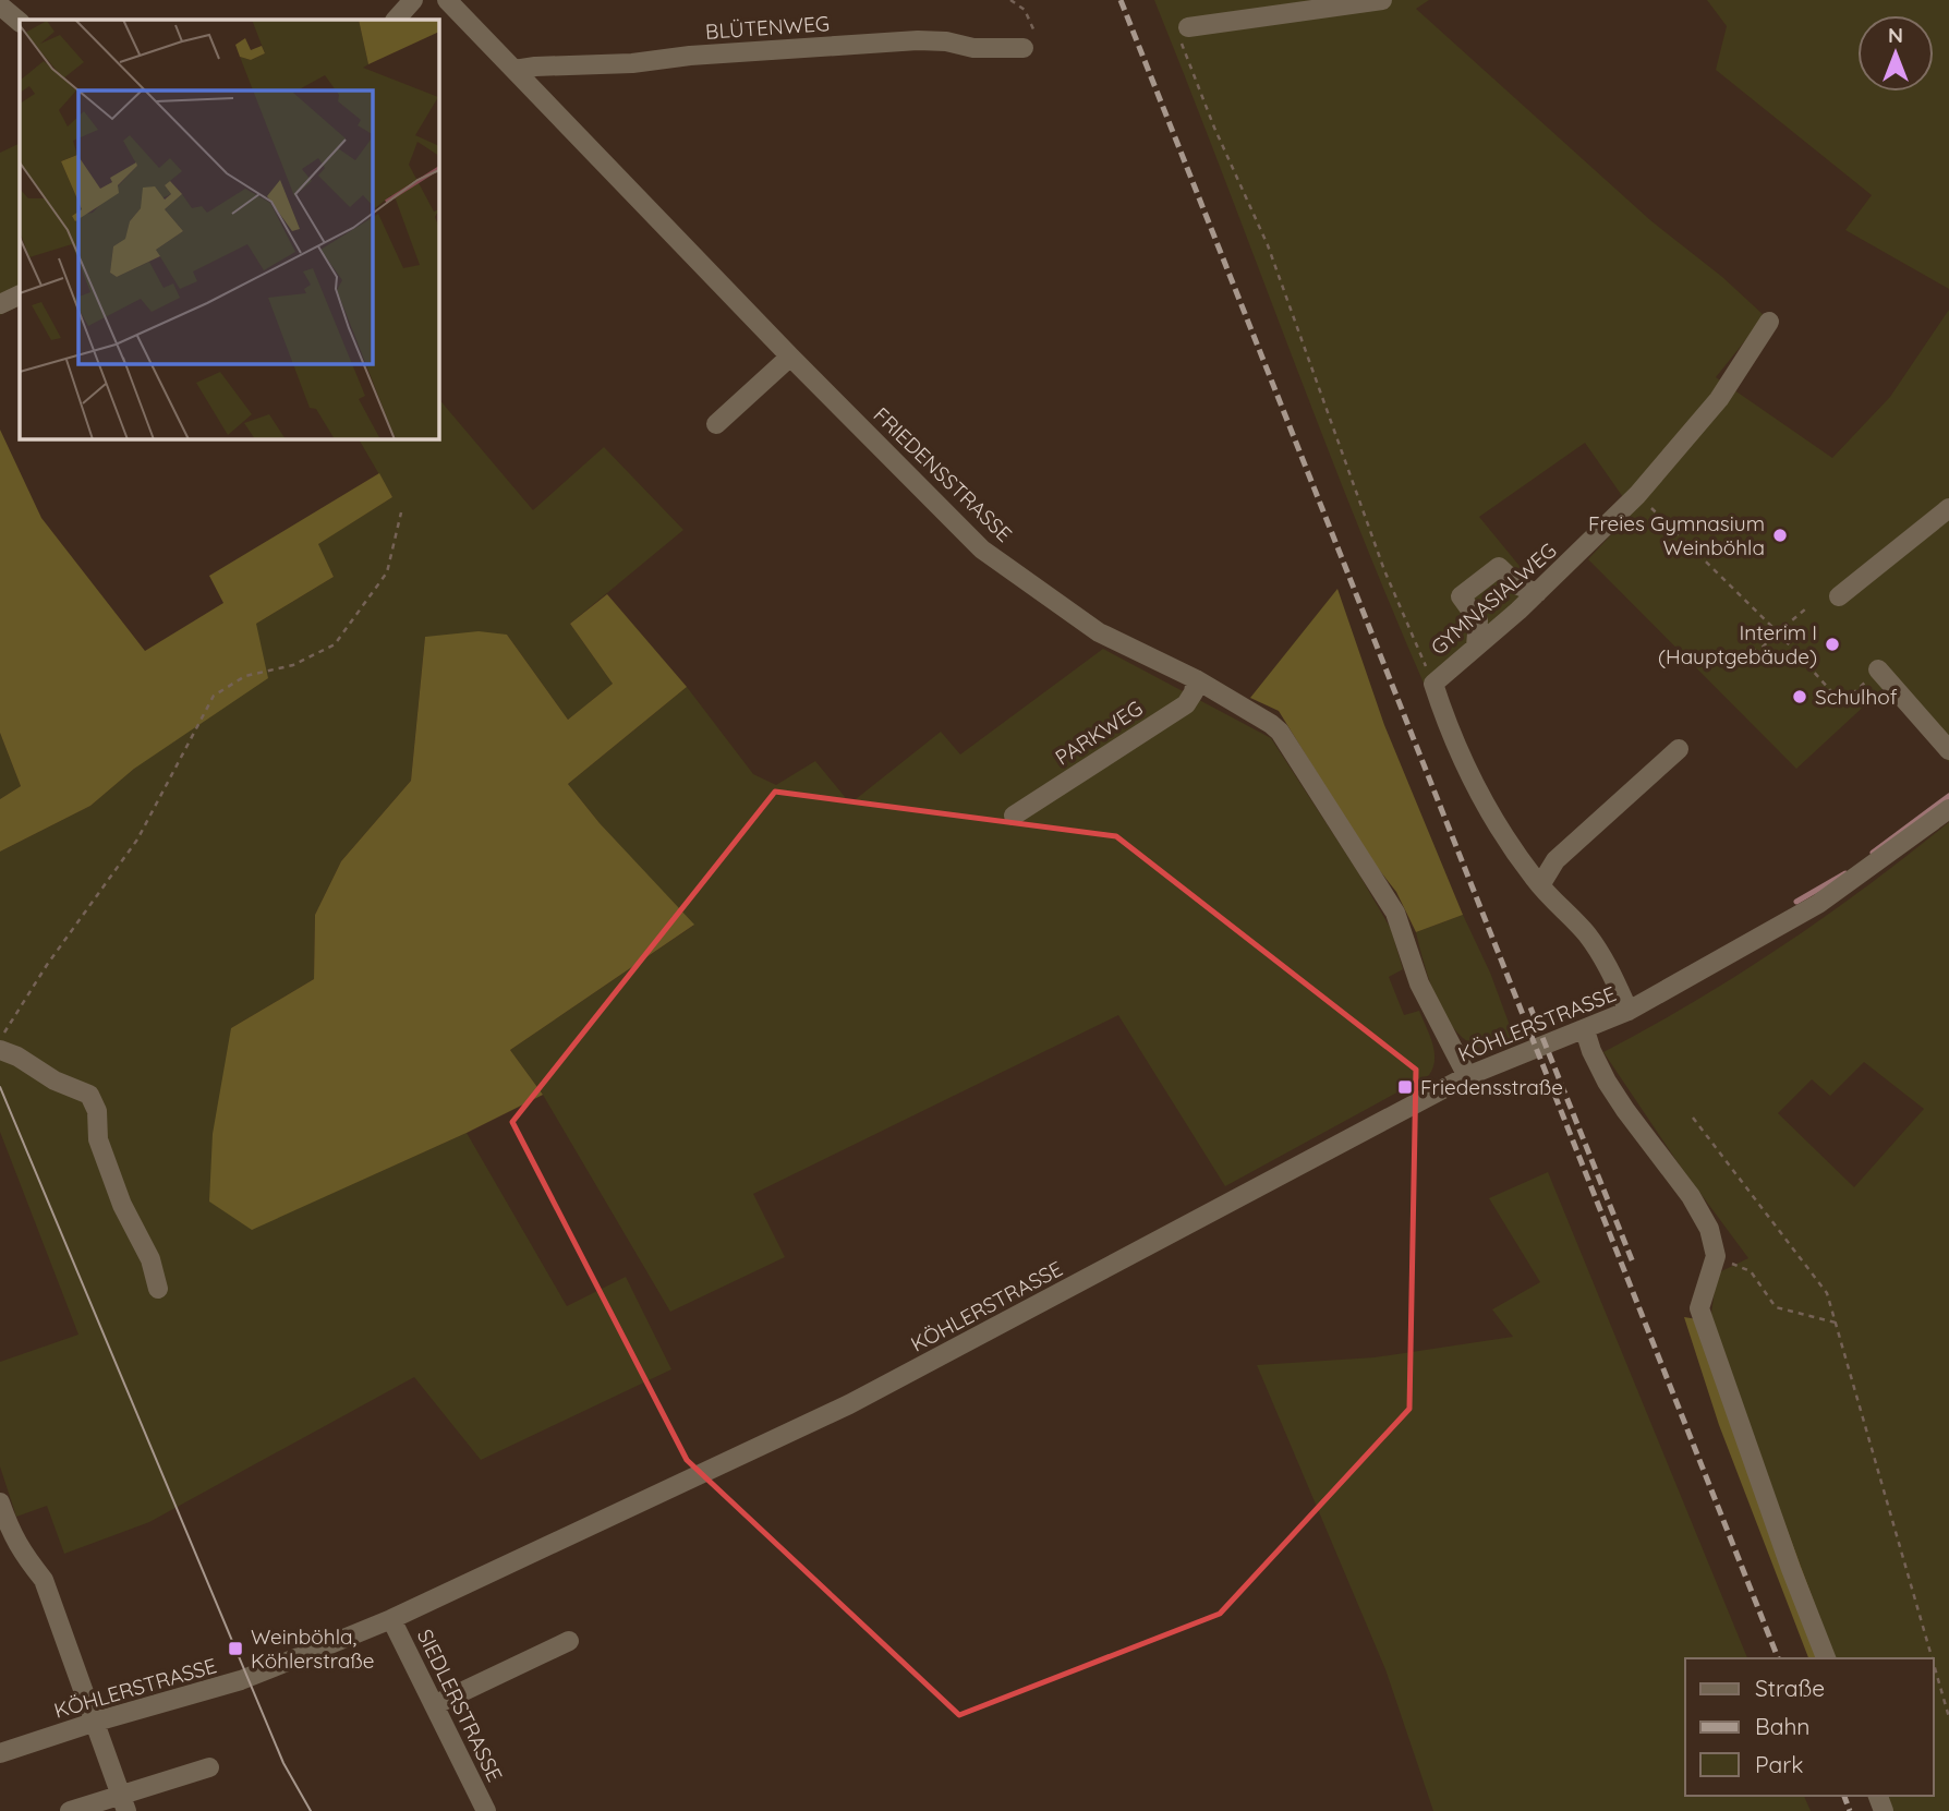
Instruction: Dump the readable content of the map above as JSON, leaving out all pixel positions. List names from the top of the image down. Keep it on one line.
{"streets":{"street":["BLÜTENWEG","FRIEDENSSTRASSE","GYMNASIALWEG","PARKWEG","KÖHLERSTRASSE","SIEDLERSTRASSE"]},"crossings":[["BLÜTENWEG","FRIEDENSSTRASSE"],["FRIEDENSSTRASSE","PARKWEG"],["FRIEDENSSTRASSE","KÖHLERSTRASSE"],["GYMNASIALWEG","KÖHLERSTRASSE"],["KÖHLERSTRASSE","SIEDLERSTRASSE"]],"places":{"other":["Freies Gymnasium Weinböhla","Interim I (Hauptgebäude)","Schulhof"],"transit":["Friedensstraße","Weinböhla, Köhlerstraße"]},"legend":["Straße","Bahn","Park"],"north":"top"}
